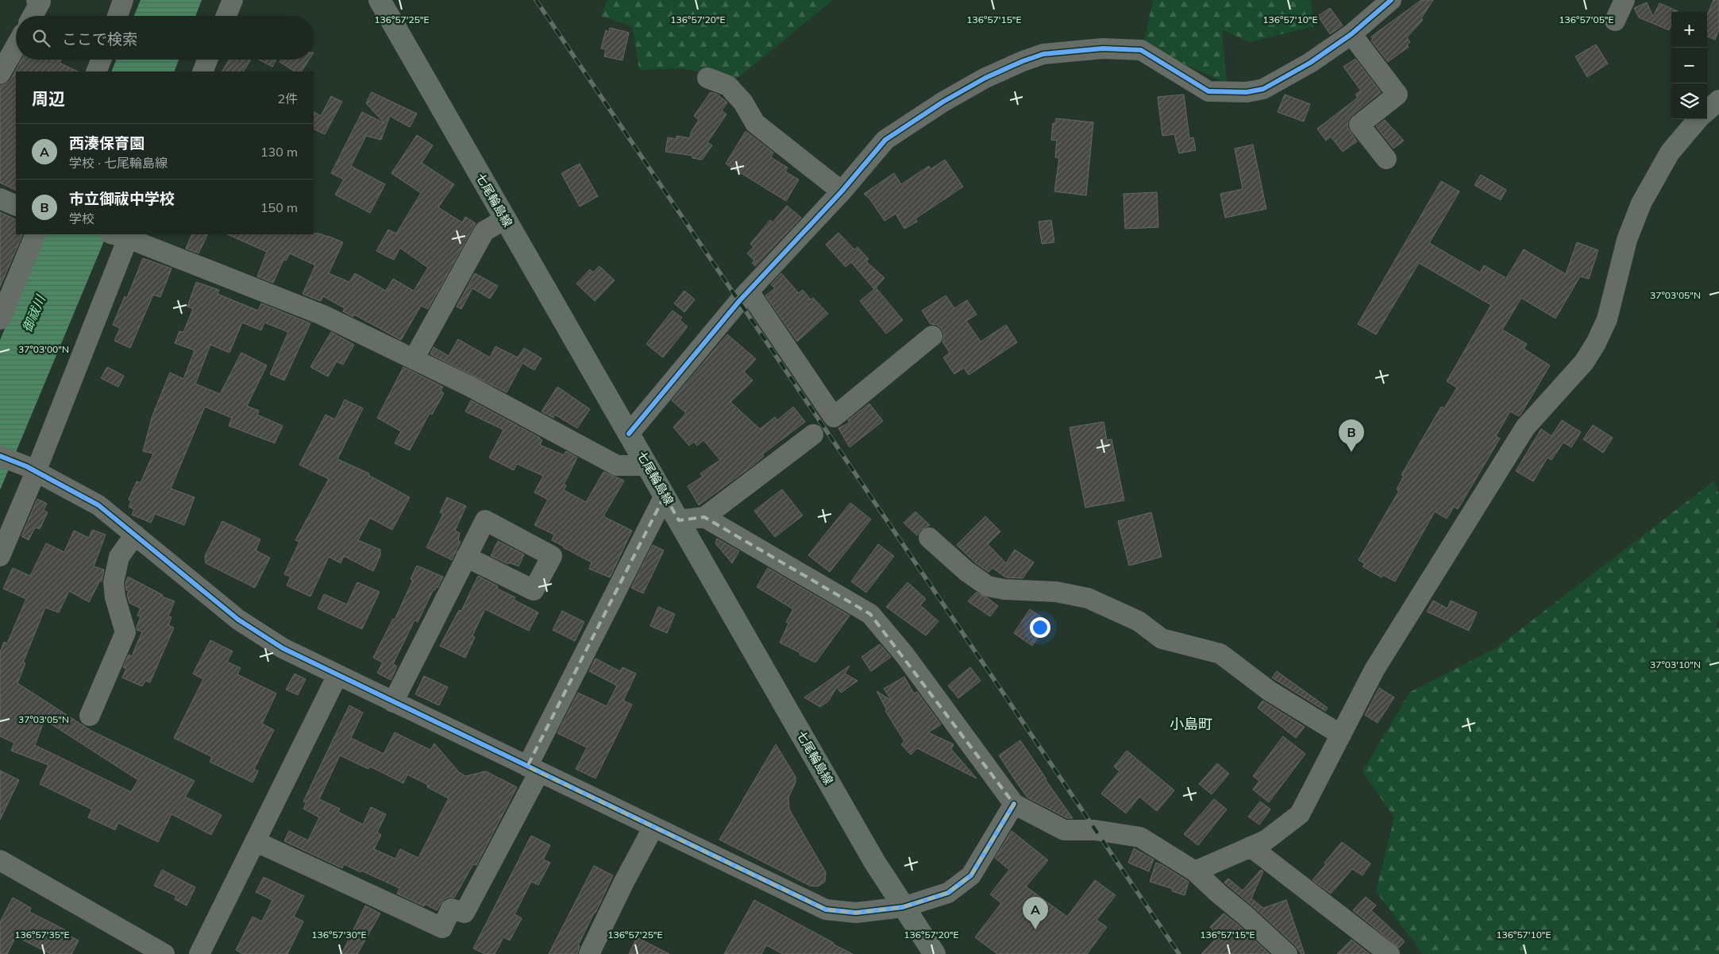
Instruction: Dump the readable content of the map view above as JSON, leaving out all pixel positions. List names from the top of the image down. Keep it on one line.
{"streets":{"main road":["七尾輪島線"]},"districts":["小島町"],"water":["御祓川"],"page":{"map_buttons":["+","−"],"search":"ここで検索","heading":["周辺","2件"],"list":[{"mark":"A","name":"西湊保育園","note":"学校 · 七尾輪島線","value":"130 m"},{"mark":"B","name":"市立御祓中学校","note":"学校","value":"150 m"}],"pins":["B","A"]},"coordinates":["136°57'25\"E","136°57'20\"E","136°57'15\"E","136°57'10\"E","136°57'05\"E","37°03'05\"N","37°03'00\"N","37°03'10\"N","136°57'35\"E","136°57'30\"E"]}
